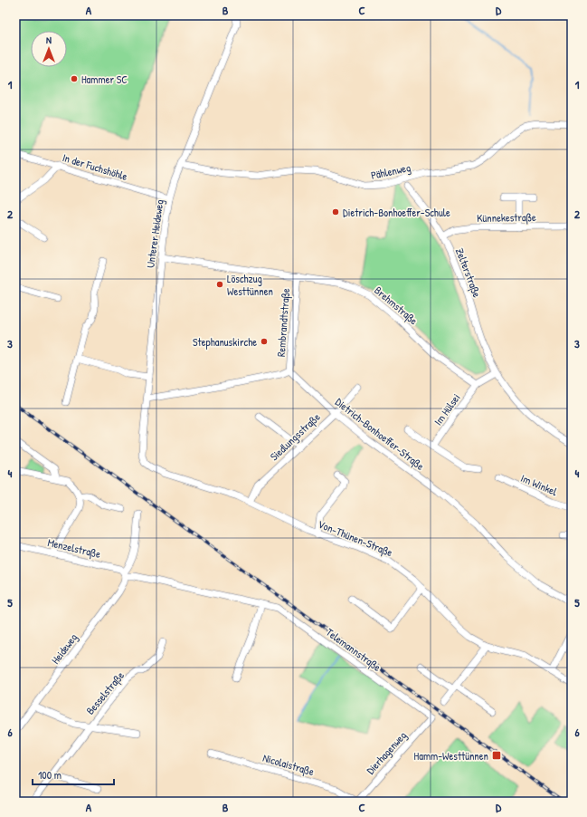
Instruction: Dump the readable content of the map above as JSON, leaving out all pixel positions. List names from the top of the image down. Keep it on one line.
{"streets":{"street":["In der Fuchshöhle","Pählenweg","Künnekestraße","Unterer Heideweg","Zelterstraße","Brehmstraße","Rembrandtstraße","Im Hülsei","Dietrich-Bonhoeffer-Straße","Siedlungsstraße","Im Winkel","Von-Thünen-Straße","Menzelstraße","Heideweg","Telemannstraße","Besselstraße","Dierhagenweg","Nicolaistraße"]},"crossings":[["In der Fuchshöhle","Unterer Heideweg"],["Pählenweg","Unterer Heideweg"],["Künnekestraße","Zelterstraße"],["Unterer Heideweg","Brehmstraße"],["Unterer Heideweg","Von-Thünen-Straße"],["Brehmstraße","Rembrandtstraße"],["Brehmstraße","Im Hülsei"],["Rembrandtstraße","Dietrich-Bonhoeffer-Straße"],["Dietrich-Bonhoeffer-Straße","Siedlungsstraße"],["Siedlungsstraße","Von-Thünen-Straße"],["Menzelstraße","Heideweg"],["Menzelstraße","Telemannstraße"],["Heideweg","Telemannstraße"],["Telemannstraße","Dierhagenweg"],["Dierhagenweg","Nicolaistraße"]],"places":{"other":["Hammer SC","Dietrich-Bonhoeffer-Schule","Löschzug Westtünnen","Stephanuskirche"],"transit":["Hamm-Westtünnen"]},"scale_bar":"100 m","north":"top","grid":{"columns":["A","B","C","D"],"rows":["1","2","3","4","5","6"]}}
